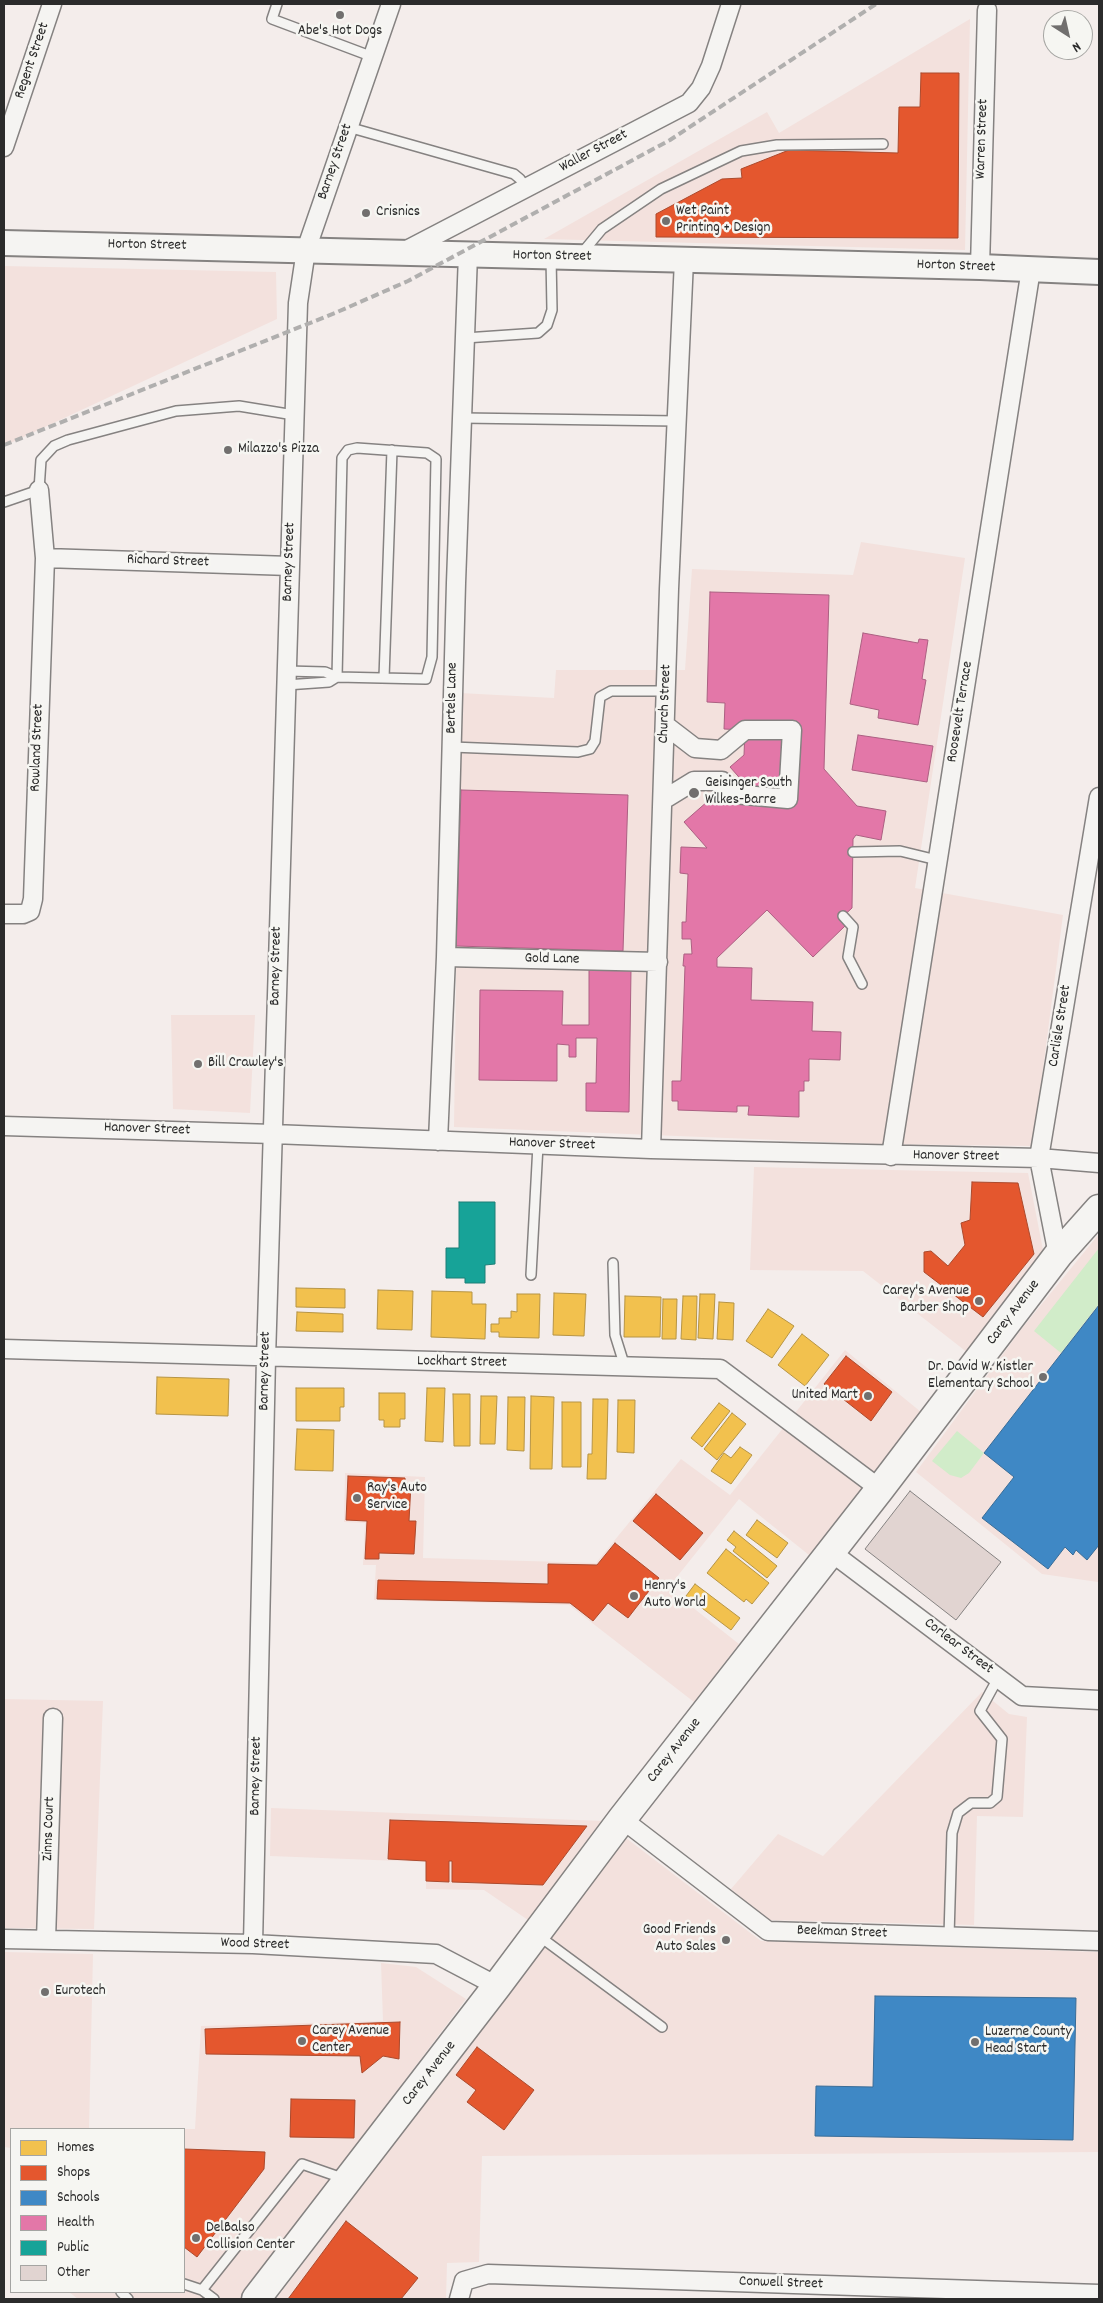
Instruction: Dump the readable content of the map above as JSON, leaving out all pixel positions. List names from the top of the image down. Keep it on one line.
{"streets":{"main road":["Horton Street","Carey Avenue"],"street":["Regent Street","Warren Street","Waller Street","Barney Street","Richard Street","Bertels Lane","Church Street","Roosevelt Terrace","Rowland Street","Gold Lane","Carlisle Street","Hanover Street","Lockhart Street","Corlear Street","Zinns Court","Beekman Street","Wood Street","Conwell Street"]},"crossings":[["Warren Street","Horton Street"],["Waller Street","Horton Street"],["Barney Street","Horton Street"],["Barney Street","Richard Street"],["Barney Street","Hanover Street"],["Barney Street","Lockhart Street"],["Barney Street","Wood Street"],["Horton Street","Bertels Lane"],["Horton Street","Church Street"],["Horton Street","Roosevelt Terrace"],["Richard Street","Rowland Street"],["Bertels Lane","Gold Lane"],["Bertels Lane","Hanover Street"],["Church Street","Gold Lane"],["Church Street","Hanover Street"],["Roosevelt Terrace","Hanover Street"],["Carlisle Street","Hanover Street"],["Carlisle Street","Carey Avenue"],["Carey Avenue","Lockhart Street"],["Carey Avenue","Corlear Street"],["Carey Avenue","Beekman Street"],["Carey Avenue","Wood Street"],["Zinns Court","Wood Street"]],"places":["Abe's Hot Dogs","Crisnics","Wet Paint Printing + Design","Milazzo's Pizza","Geisinger South Wilkes-Barre","Bill Crawley's","Carey's Avenue Barber Shop","Dr. David W. Kistler Elementary School","United Mart","Ray's Auto Service","Henry's Auto World","Good Friends Auto Sales","Eurotech","Carey Avenue Center","Luzerne County Head Start","DelBalso Collision Center"],"legend":["Homes","Shops","Schools","Health","Public","Other"],"north":"bottom right"}
